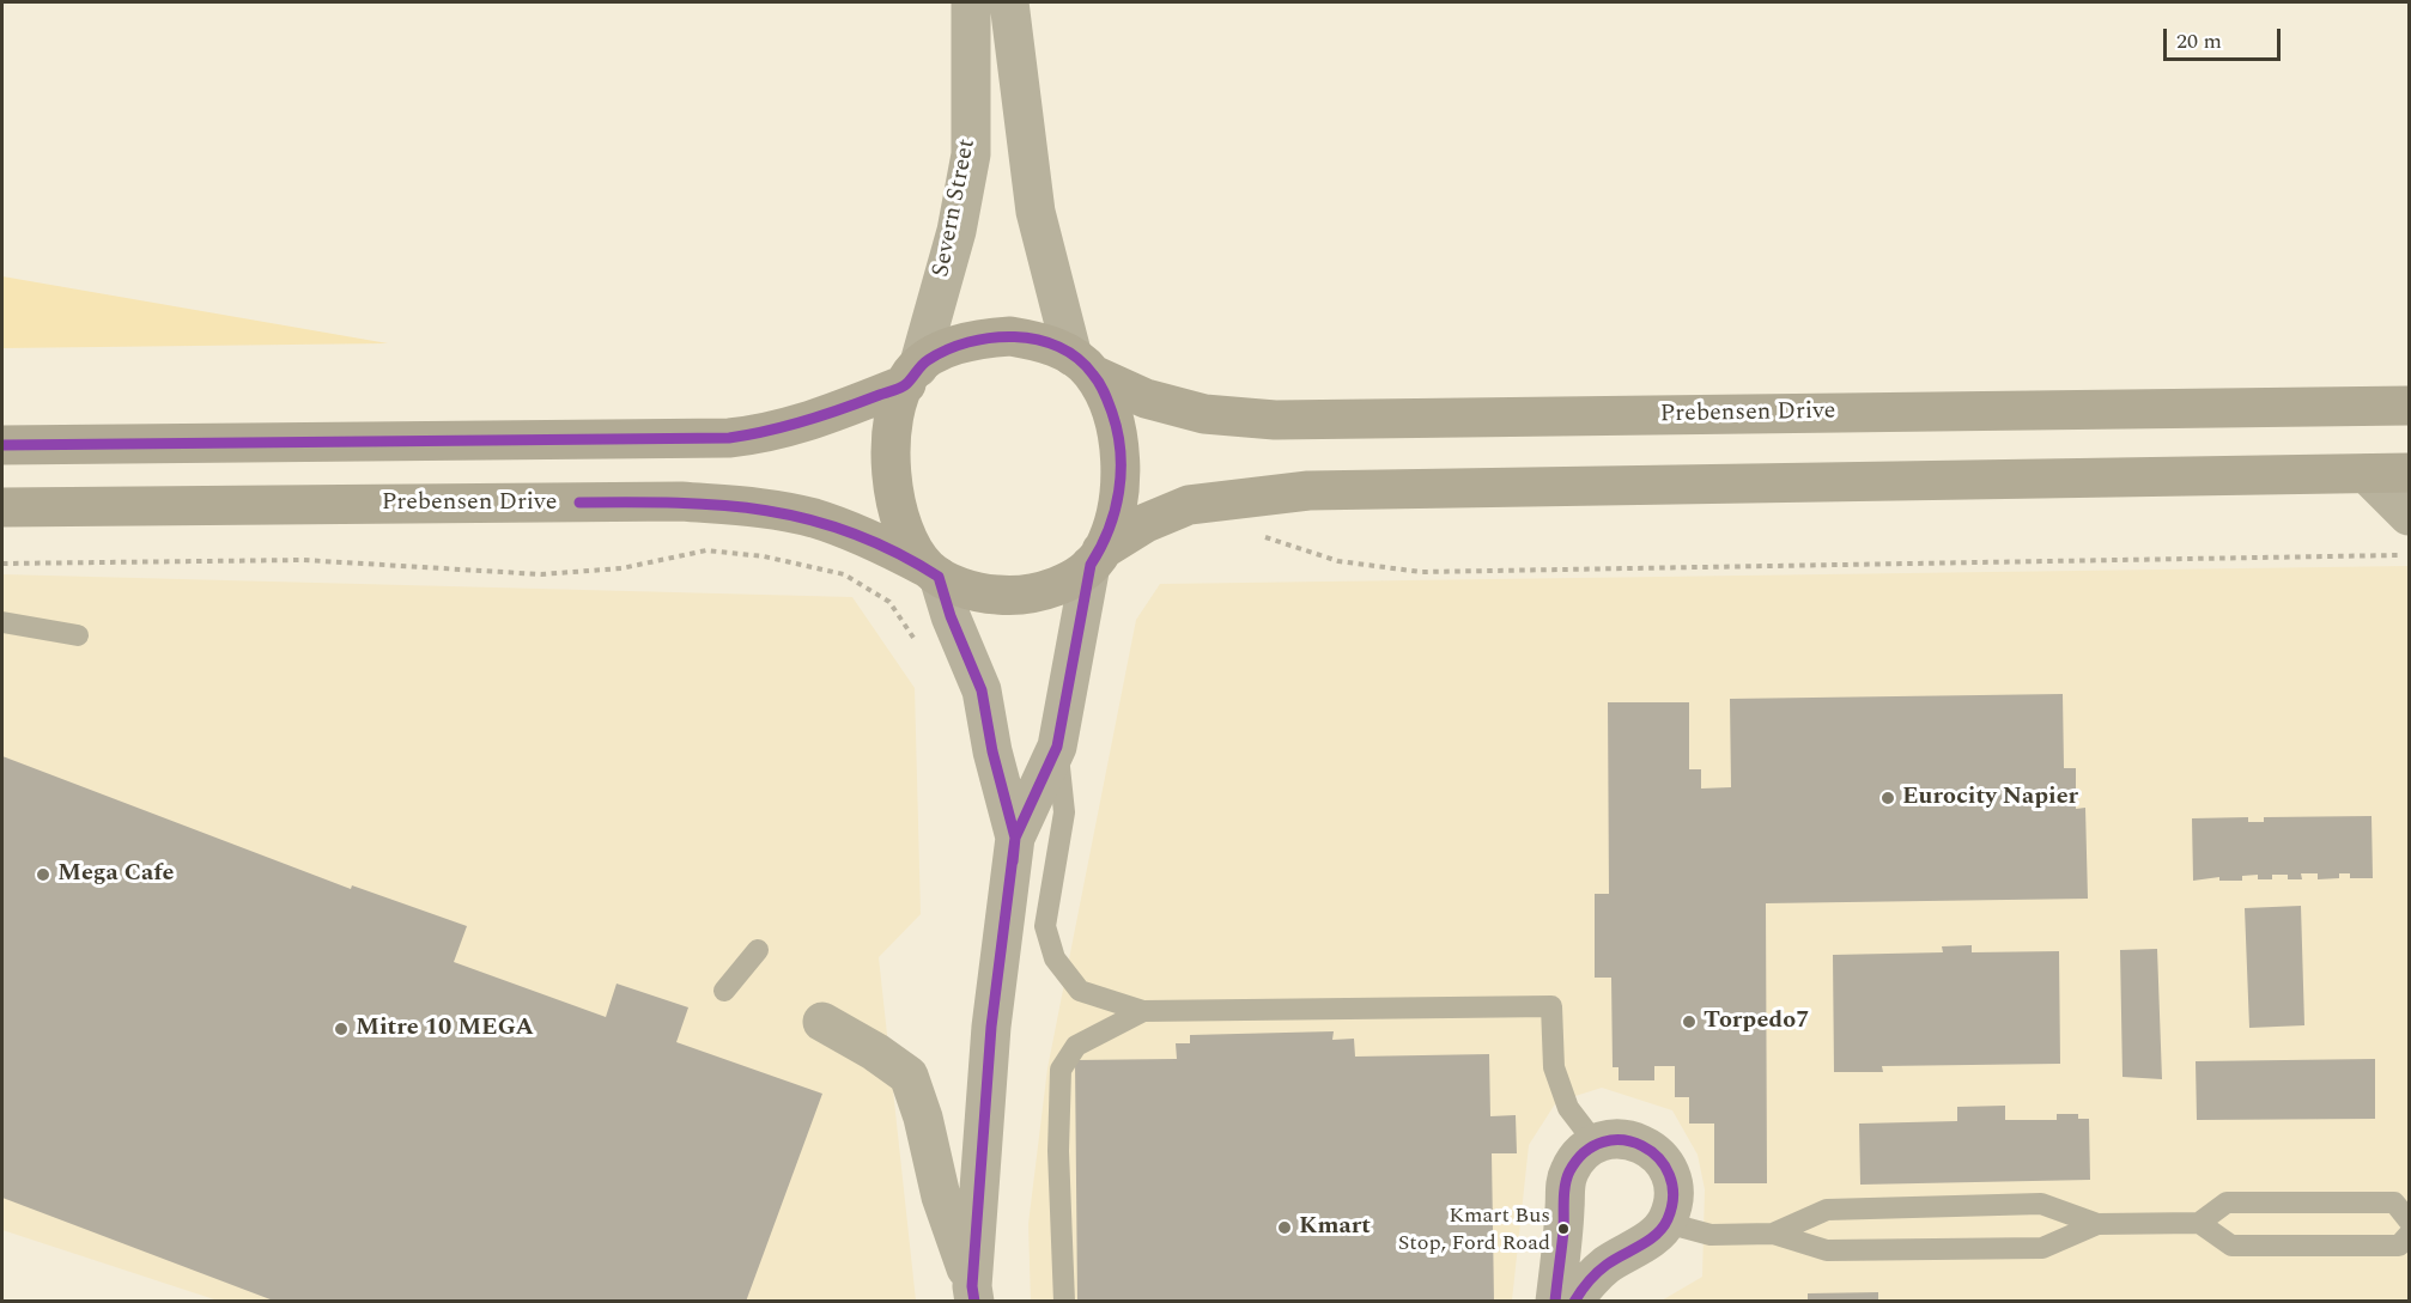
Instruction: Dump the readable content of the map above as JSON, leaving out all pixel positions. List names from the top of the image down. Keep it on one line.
{"streets":{"main road":["Prebensen Drive"],"street":["Severn Street"]},"crossings":[["Severn Street","Prebensen Drive"]],"places":["Eurocity Napier","Mega Cafe","Torpedo7","Mitre 10 MEGA","Kmart","Kmart Bus Stop, Ford Road"],"scale_bar":"20 m"}
